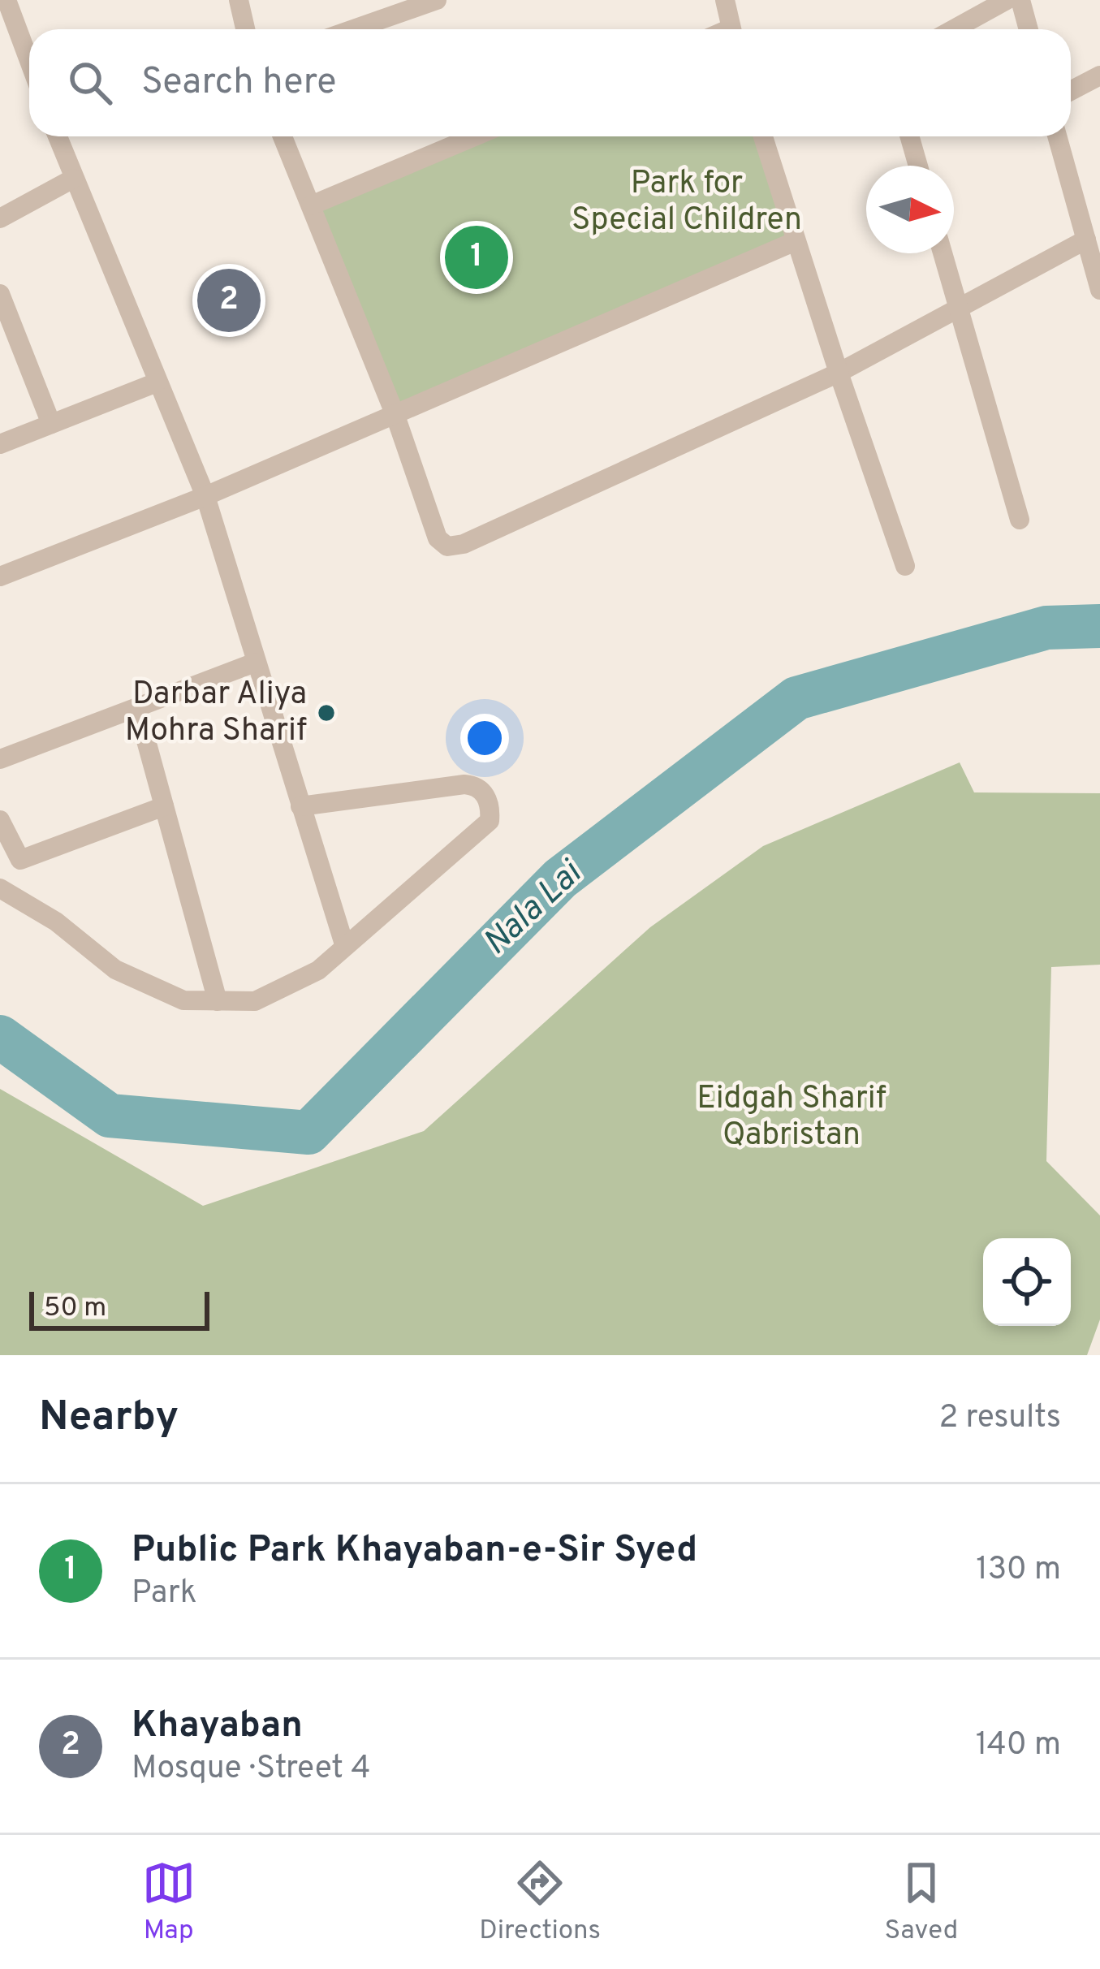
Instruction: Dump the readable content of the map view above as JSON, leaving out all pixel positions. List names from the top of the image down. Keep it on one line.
{"water":["Nala Lai"],"parks":["Park for Special Children","Eidgah Sharif Qabristan"],"places":["Darbar Aliya Mohra Sharif"],"scale_bar":"50 m","north":"right","page":{"search":"Search here","pins":["1","2"],"scale":"50 m","heading":["Nearby","2 results"],"list":[{"mark":"1","name":"Public Park Khayaban-e-Sir Syed","note":"Park","value":"130 m"},{"mark":"2","name":"Khayaban","note":"Mosque · Street 4","value":"140 m"}],"nav":["Map","Directions","Saved"]}}
